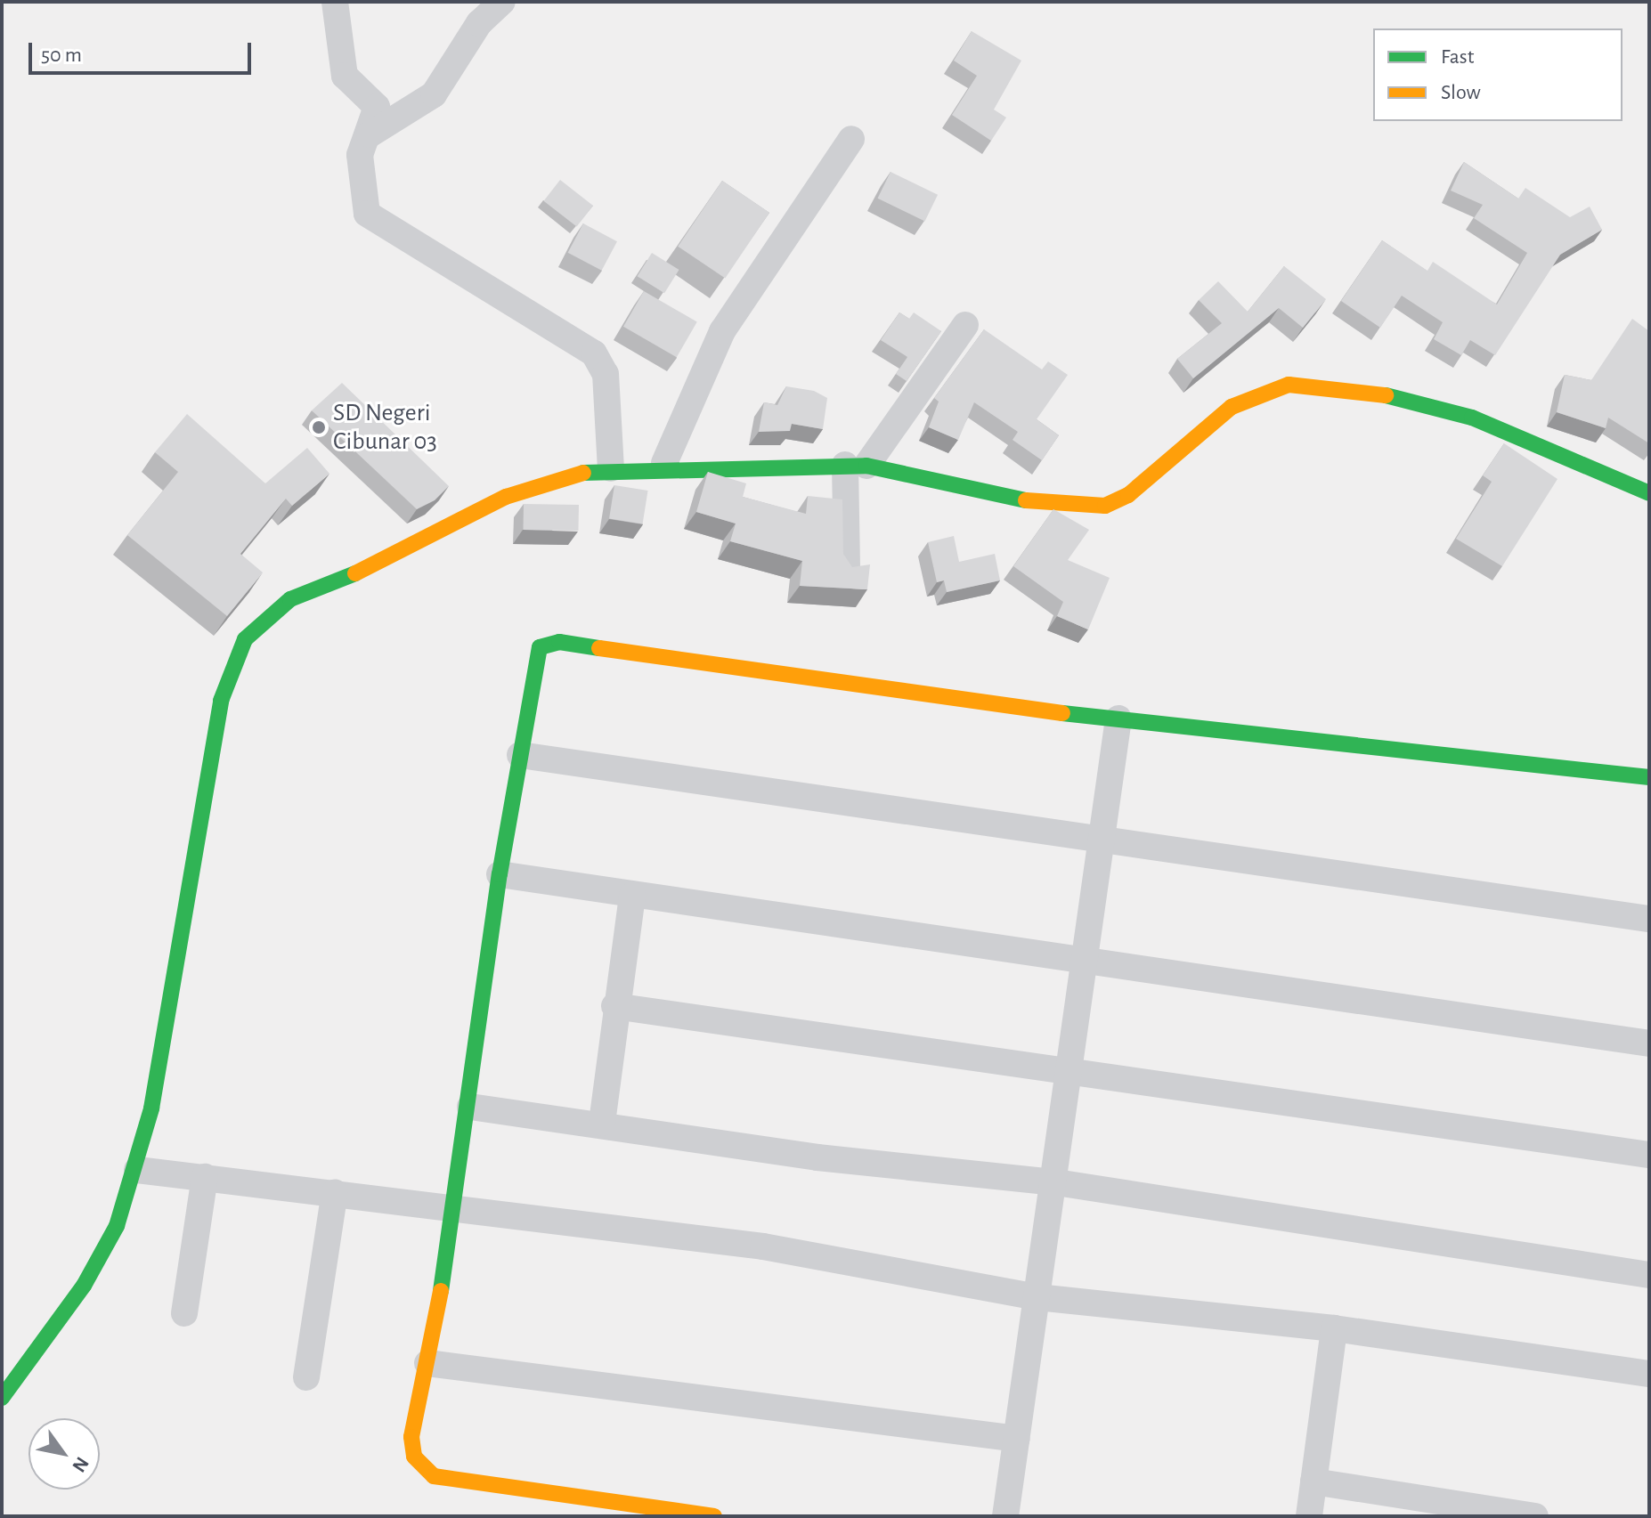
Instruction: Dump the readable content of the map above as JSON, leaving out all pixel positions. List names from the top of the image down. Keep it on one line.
{"places":["SD Negeri Cibunar 03"],"legend":["Fast","Slow"],"scale_bar":"50 m","north":"bottom right"}
